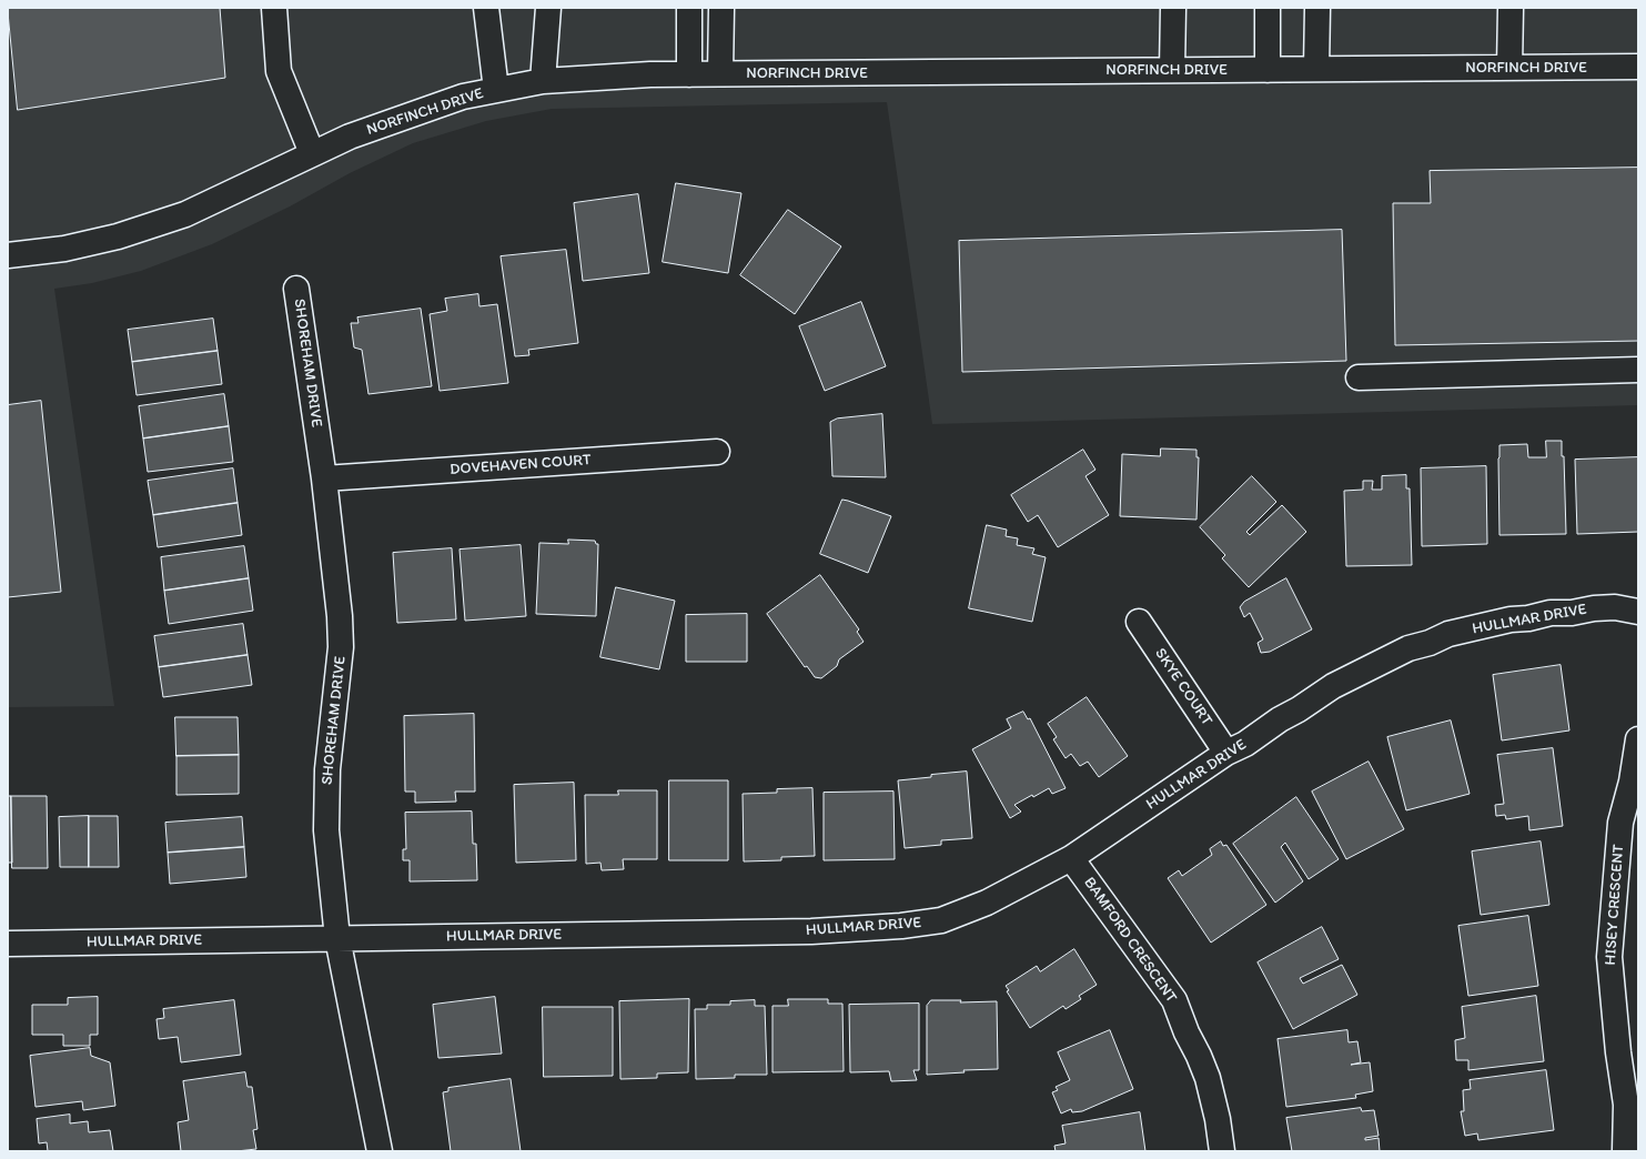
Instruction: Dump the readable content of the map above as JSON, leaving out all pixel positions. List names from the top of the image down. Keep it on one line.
{"streets":{"street":["NORFINCH DRIVE","SHOREHAM DRIVE","DOVEHAVEN COURT","HULLMAR DRIVE","SKYE COURT","HISEY CRESCENT","BAMFORD CRESCENT"]},"crossings":[["SHOREHAM DRIVE","DOVEHAVEN COURT"],["SHOREHAM DRIVE","HULLMAR DRIVE"],["HULLMAR DRIVE","SKYE COURT"],["HULLMAR DRIVE","BAMFORD CRESCENT"]]}
